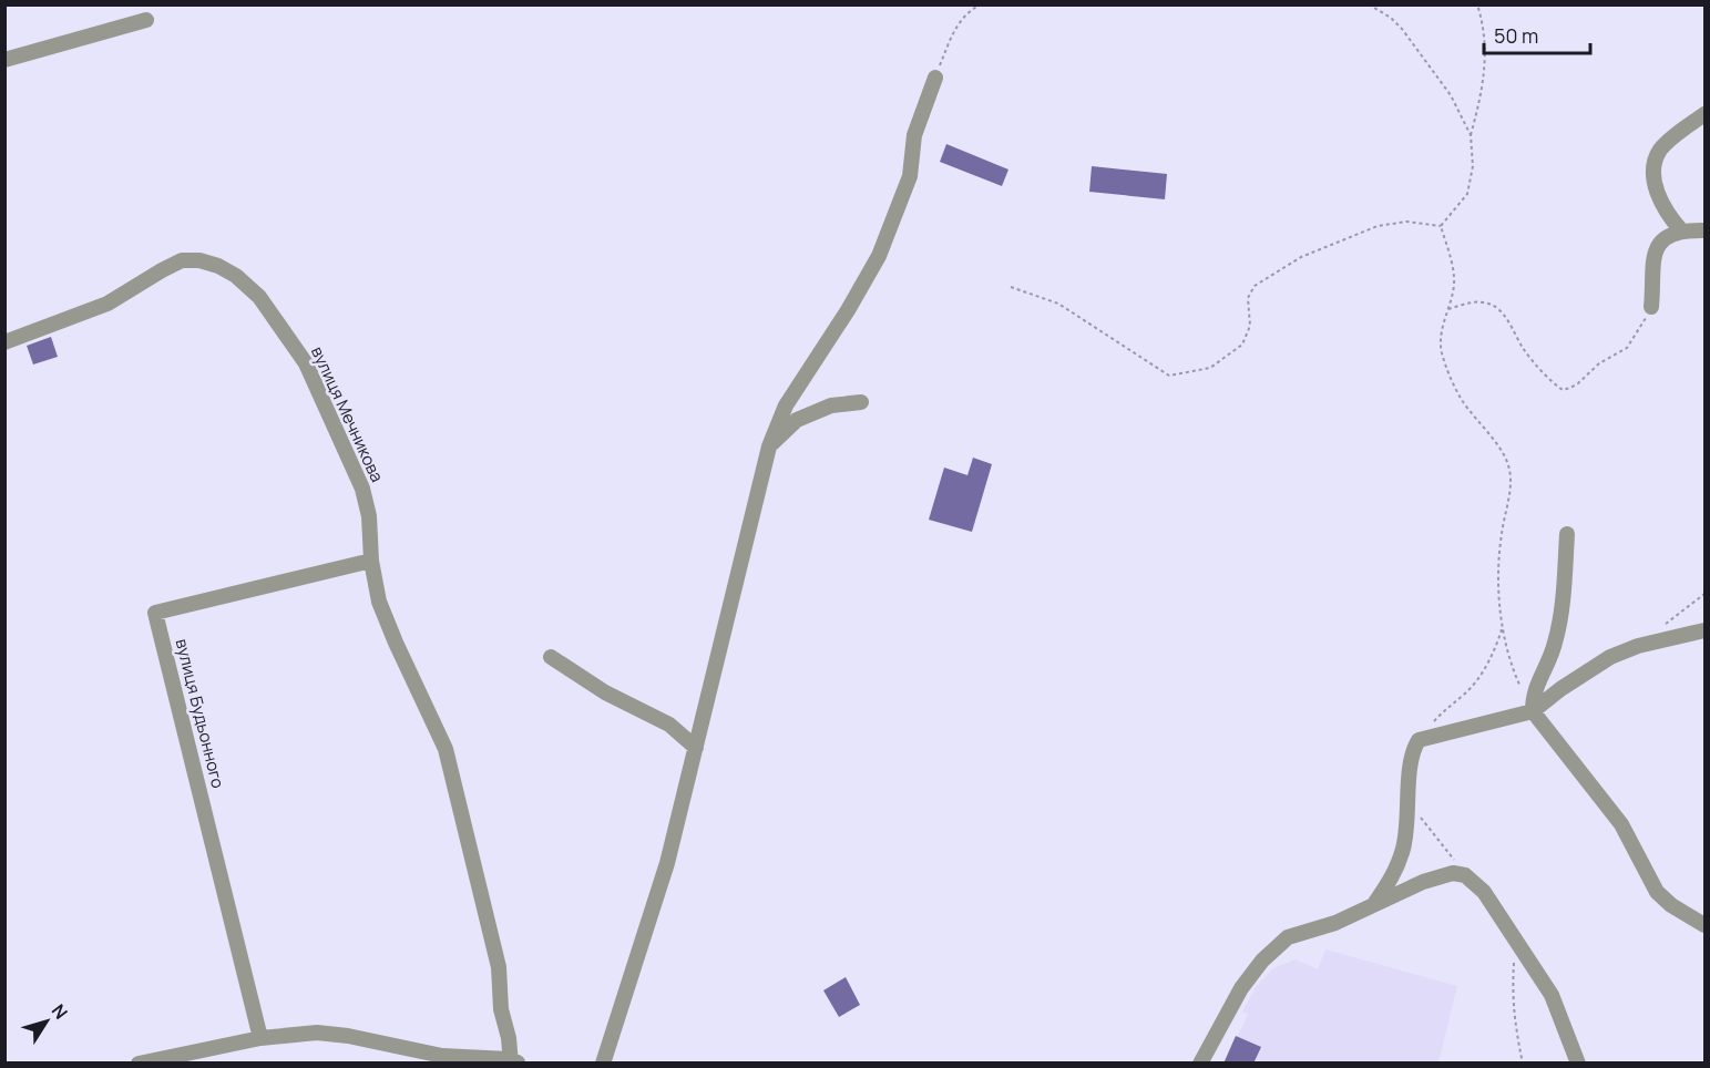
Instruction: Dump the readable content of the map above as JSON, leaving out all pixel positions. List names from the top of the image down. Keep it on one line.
{"streets":{"street":["вулиця Мечникова","вулиця Будьонного"]},"crossings":[["вулиця Мечникова","вулиця Будьонного"]],"scale_bar":"50 m","north":"top right"}
